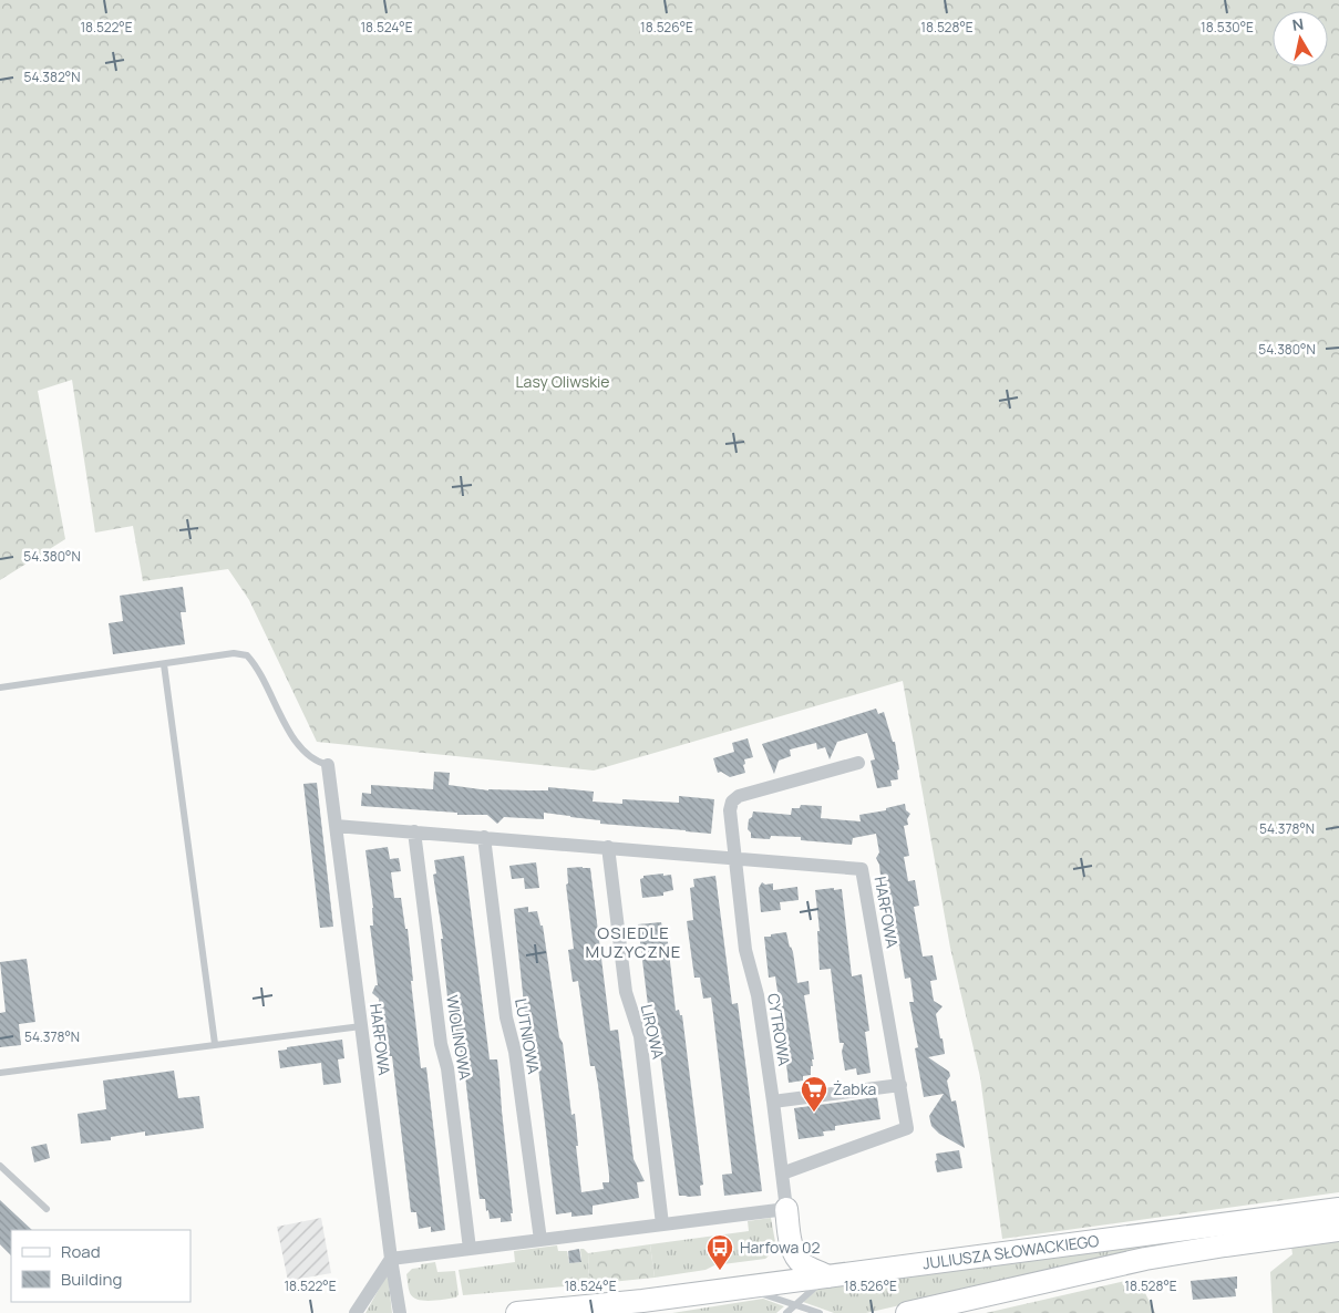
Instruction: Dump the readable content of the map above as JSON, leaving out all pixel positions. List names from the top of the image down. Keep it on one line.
{"streets":{"main road":["JULIUSZA SŁOWACKIEGO"],"street":["HARFOWA","CYTROWA","LIROWA","LUTNIOWA","WIOLINOWA"]},"crossings":[["HARFOWA","CYTROWA"],["HARFOWA","LIROWA"],["HARFOWA","LUTNIOWA"],["HARFOWA","WIOLINOWA"]],"districts":["OSIEDLE MUZYCZNE"],"parks":["Lasy Oliwskie"],"places":{"supermarket":["Żabka"],"bus stop":["Harfowa 02"]},"legend":["Road","Building"],"north":"top","coordinates":["18.528°E","18.530°E","18.522°E","18.524°E","18.526°E","54.382°N","54.380°N","54.378°N"]}
